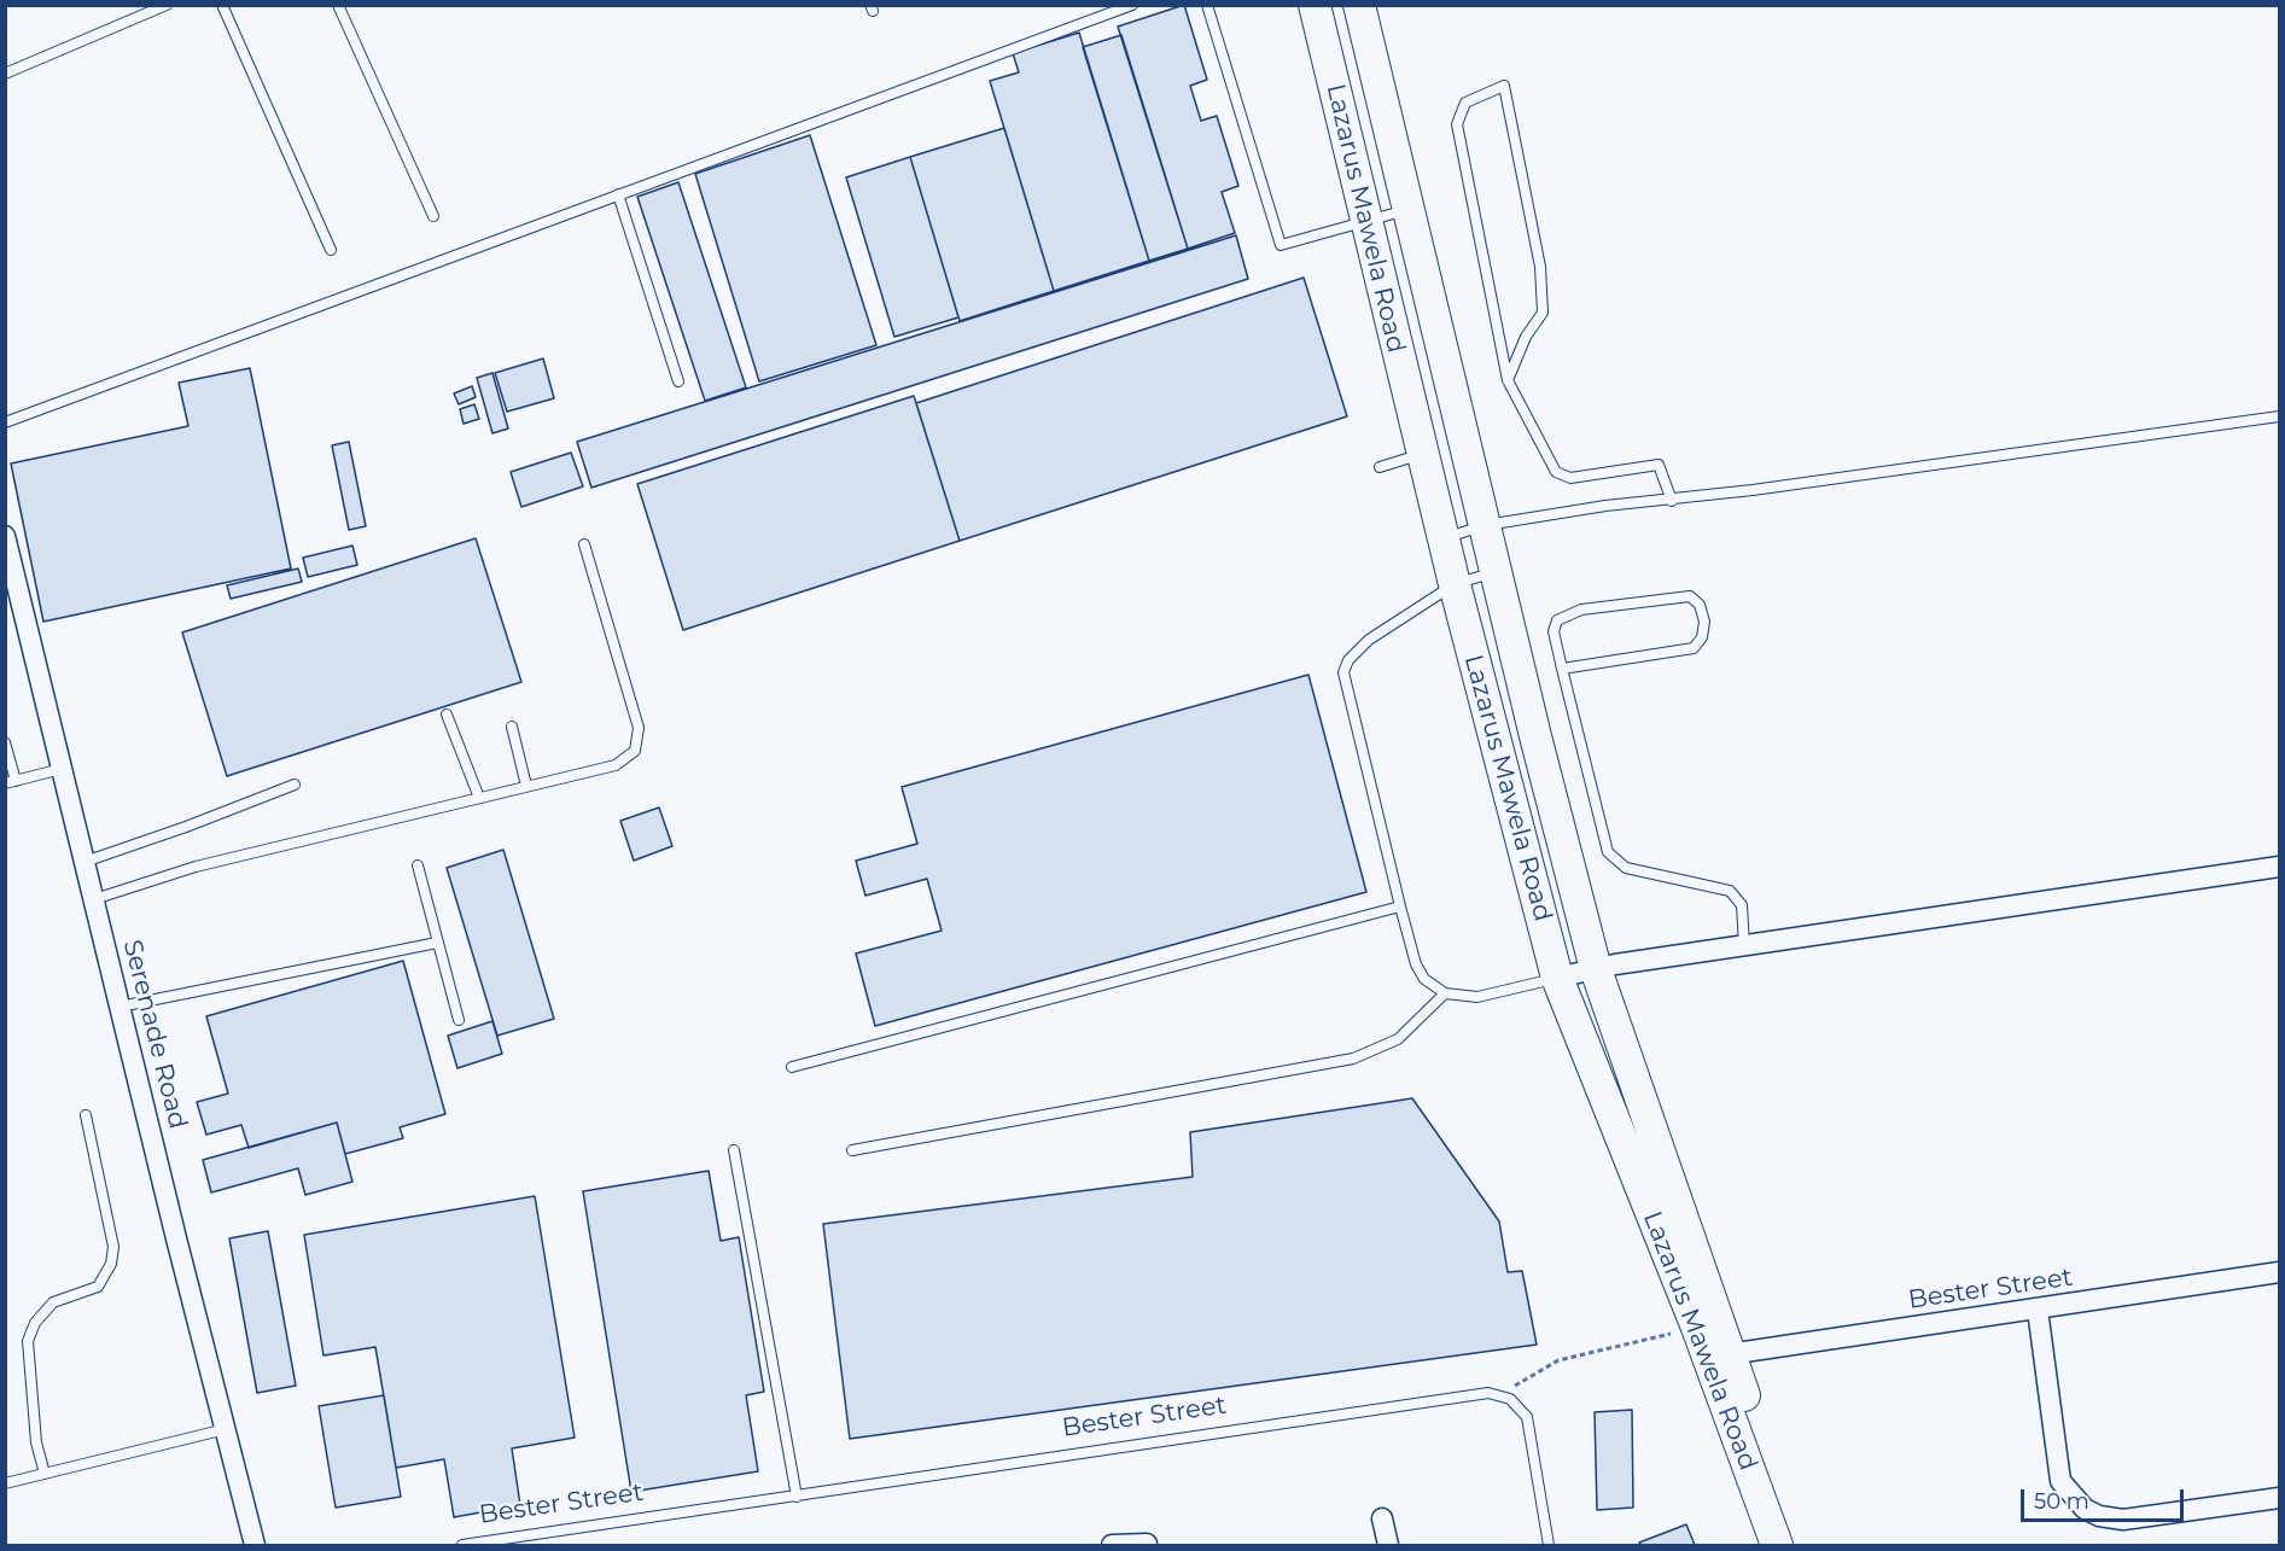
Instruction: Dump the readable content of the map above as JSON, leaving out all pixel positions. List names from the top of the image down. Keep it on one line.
{"streets":{"main road":["Lazarus Mawela Road"],"street":["Serenade Road","Bester Street"]},"crossings":[["Lazarus Mawela Road","Bester Street"]],"scale_bar":"50 m"}
